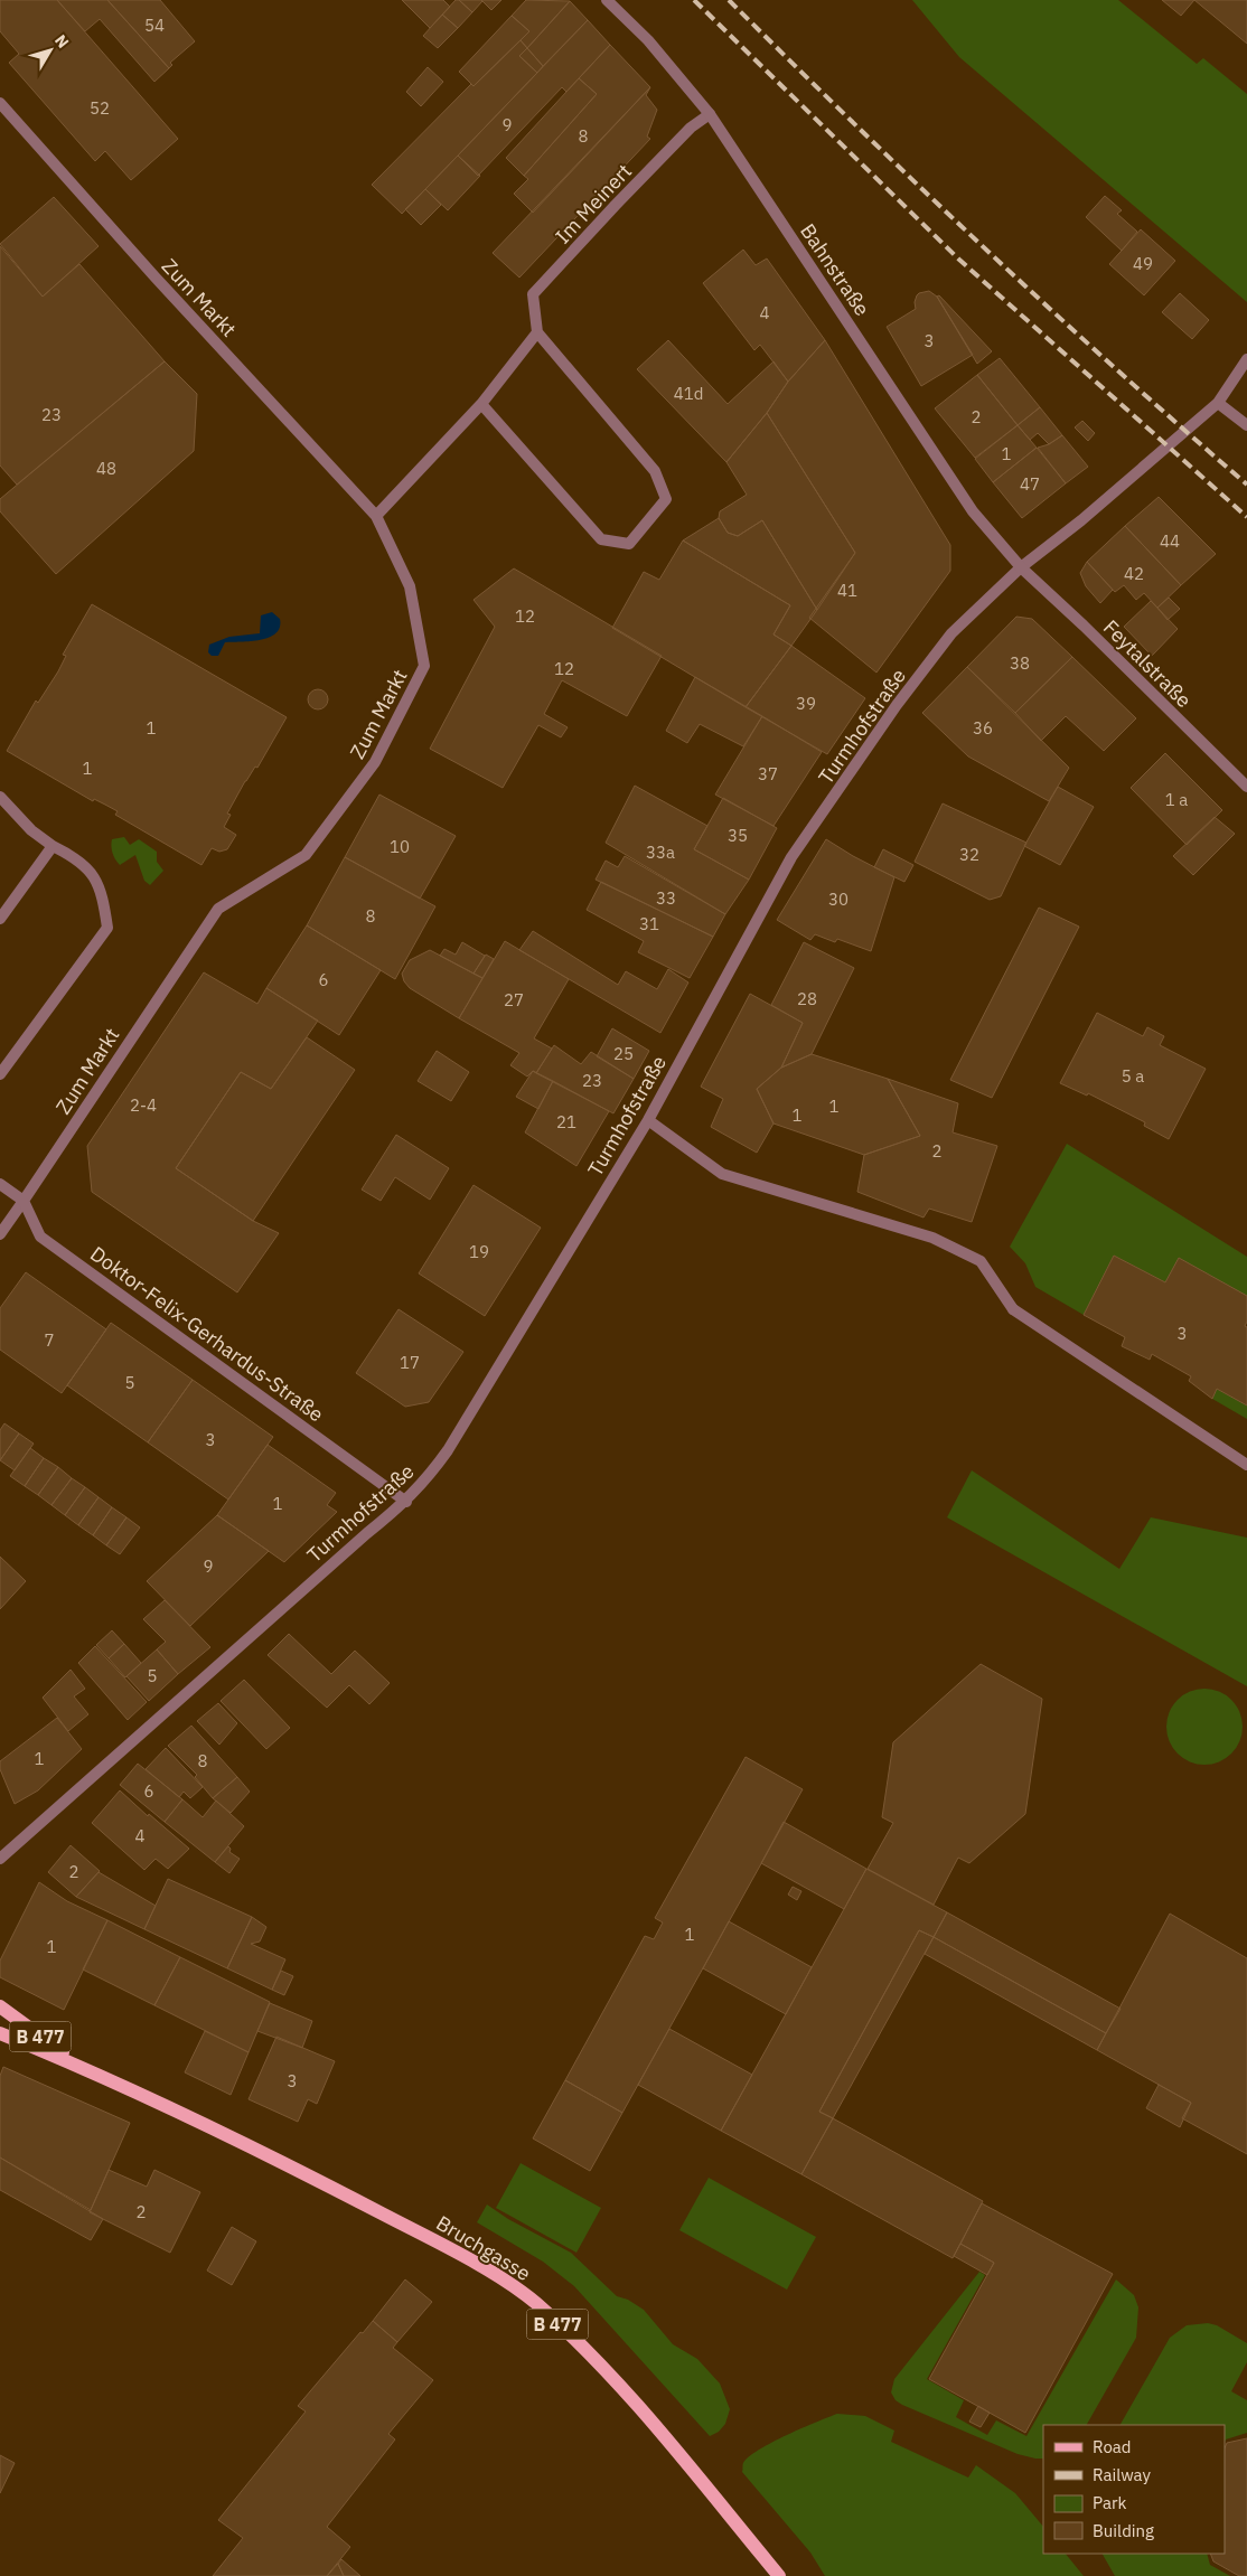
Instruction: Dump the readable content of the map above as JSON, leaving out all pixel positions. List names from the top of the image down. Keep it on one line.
{"streets":{"main road":["B 477","Bruchgasse"],"street":["Im Meinert","Bahnstraße","Zum Markt","Feytalstraße","Turmhofstraße","Doktor-Felix-Gerhardus-Straße"]},"crossings":[["Im Meinert","Bahnstraße"],["Bahnstraße","Feytalstraße"],["Bahnstraße","Turmhofstraße"],["Zum Markt","Doktor-Felix-Gerhardus-Straße"],["Feytalstraße","Turmhofstraße"],["Turmhofstraße","Doktor-Felix-Gerhardus-Straße"]],"house_numbers":["54","52","9","8","49","4","3","41d","23","2","1","48","47","44","42","41","12","38","12","39","1","36","1","37","1 a","35","10","33a","32","33","30","8","31","6","28","27","25","5 a","23","2-4","1","1","21","2","19","3","7","17","5","3","1","9","5","1","8","6","4","2","1","1","3","2"],"legend":["Road","Railway","Park","Building"],"north":"top right"}
